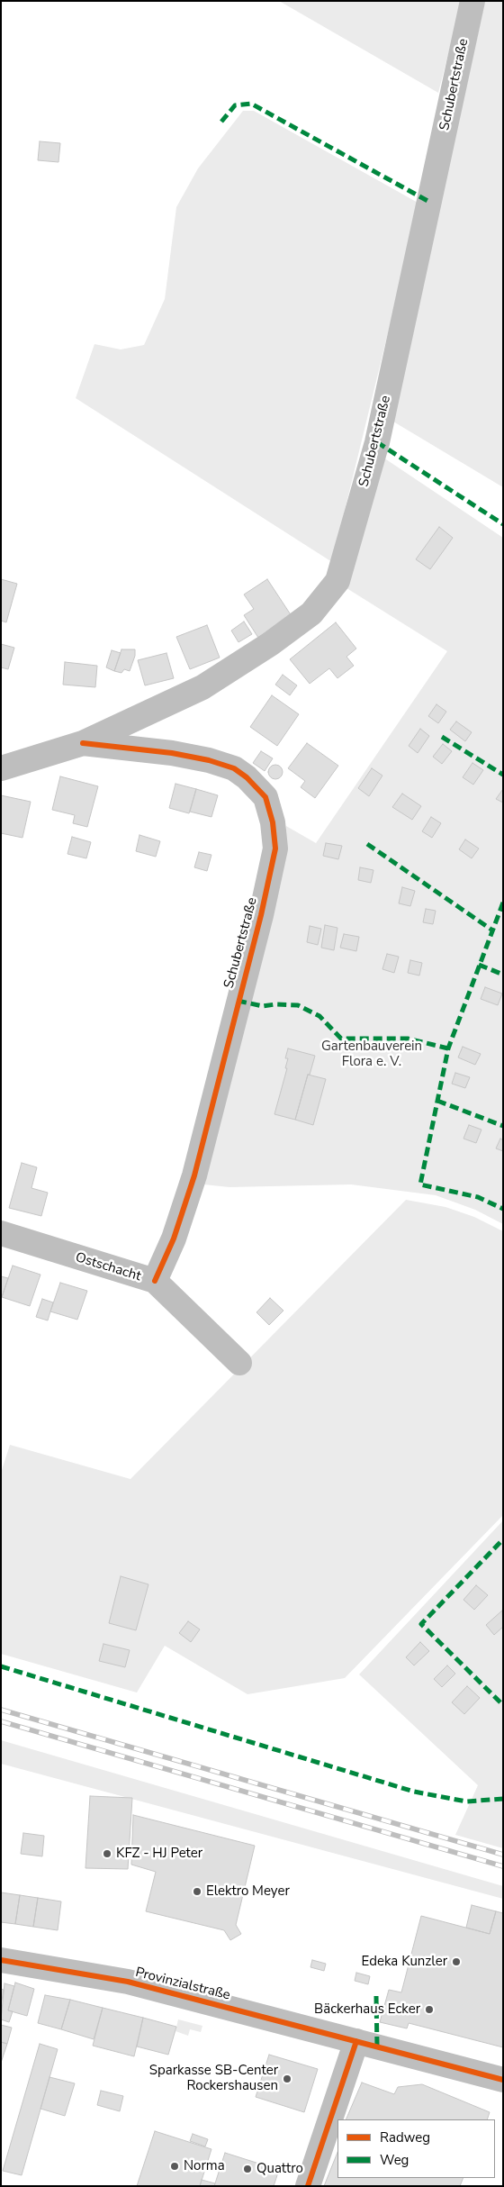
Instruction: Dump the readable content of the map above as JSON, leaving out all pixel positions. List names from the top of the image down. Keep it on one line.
{"streets":{"street":["Schubertstraße","Ostschacht","Provinzialstraße"]},"crossings":[["Schubertstraße","Ostschacht"]],"parks":["Gartenbauverein Flora e. V."],"places":["KFZ - HJ Peter","Elektro Meyer","Edeka Kunzler","Bäckerhaus Ecker","Sparkasse SB-Center Rockershausen","Norma","Quattro"],"legend":["Radweg","Weg"]}
